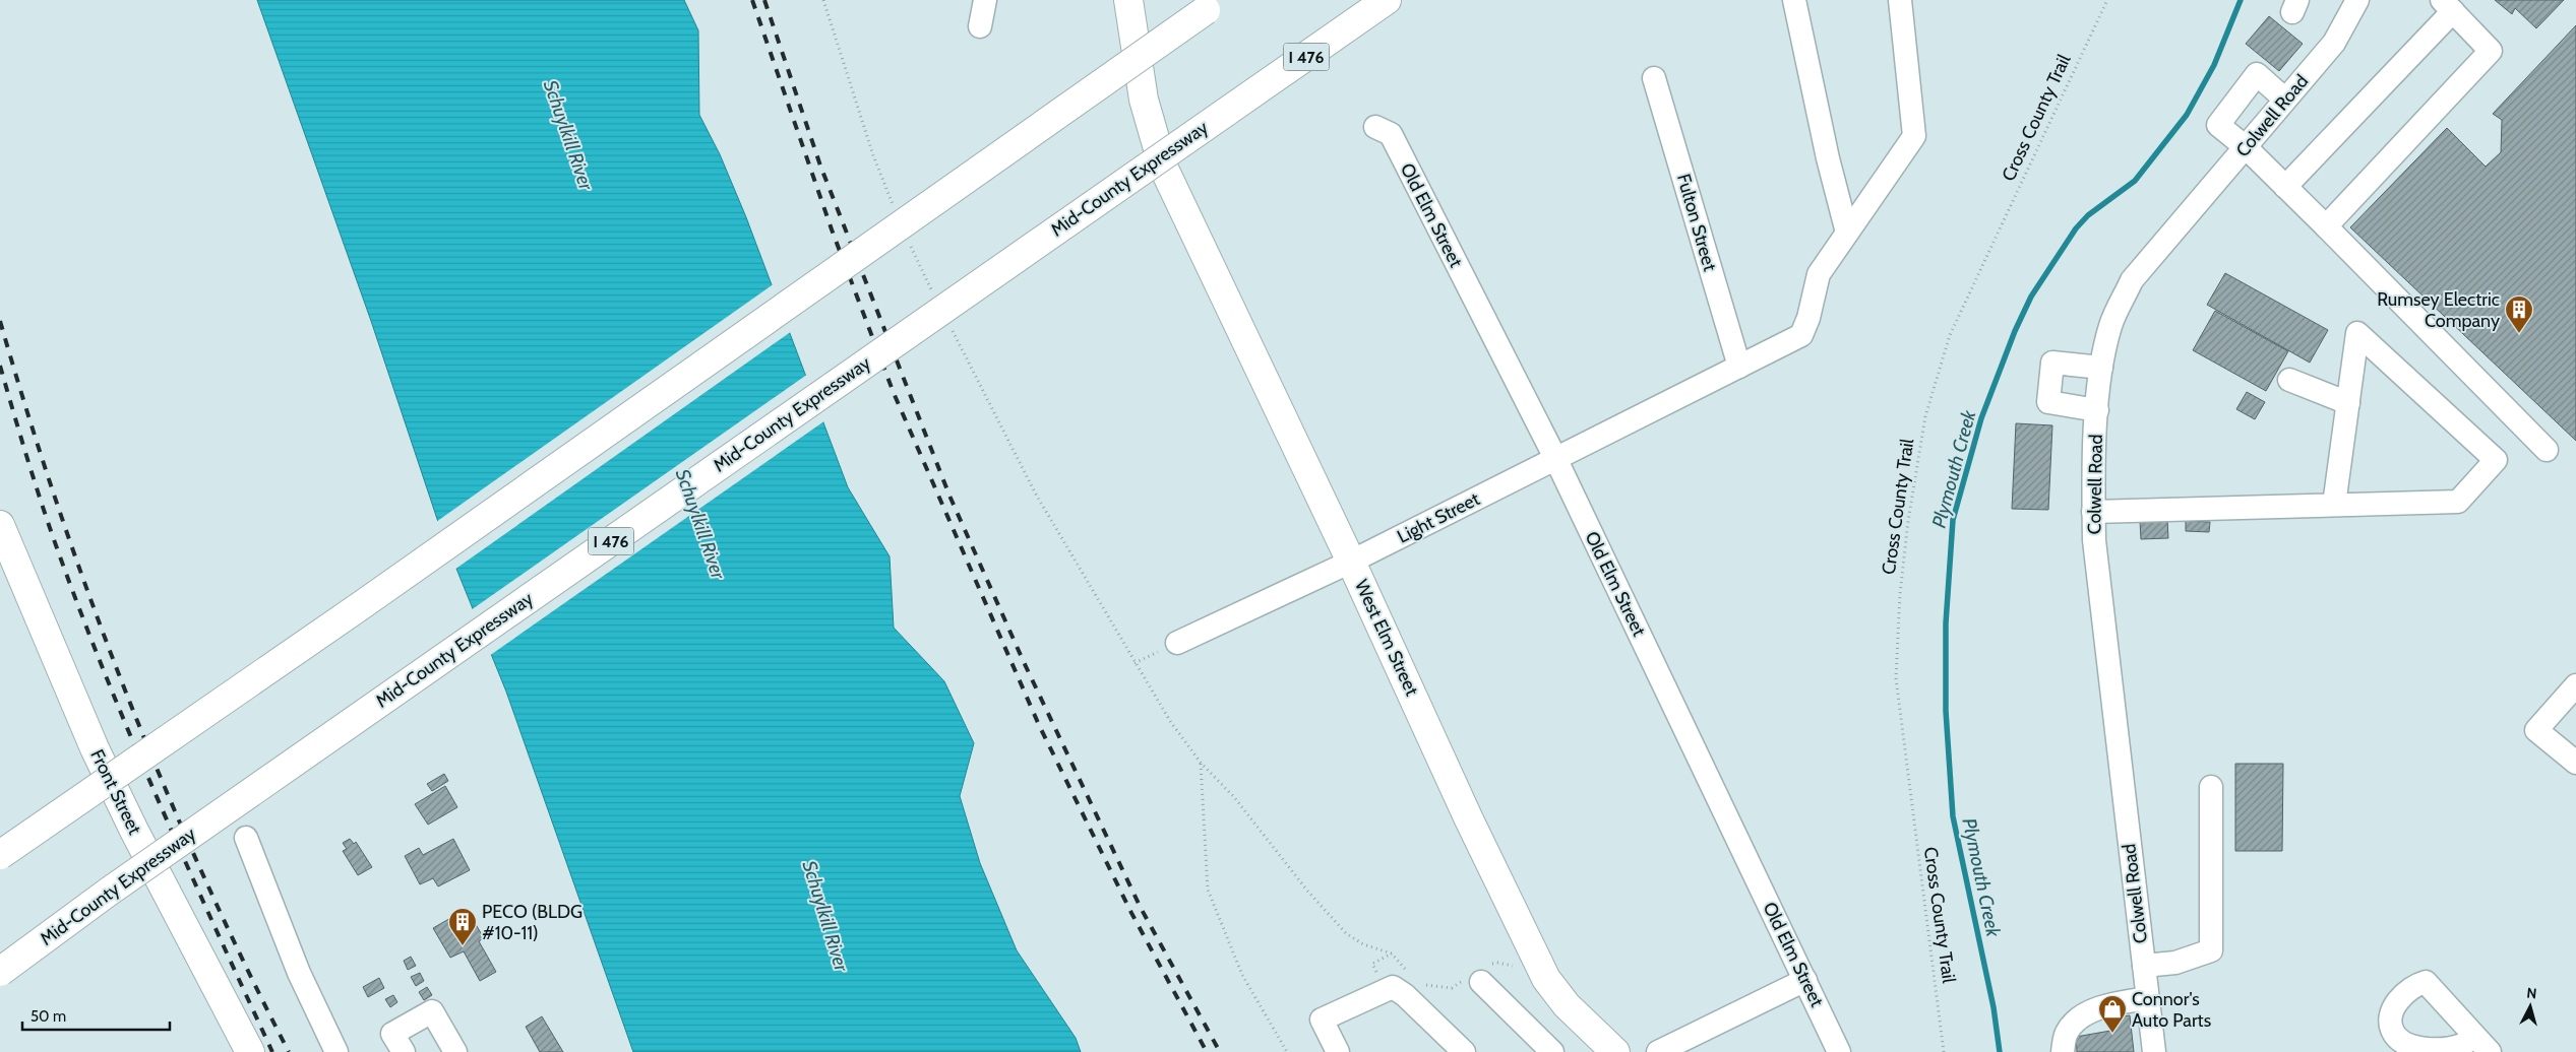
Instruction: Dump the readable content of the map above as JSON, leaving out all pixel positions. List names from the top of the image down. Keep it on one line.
{"streets":{"main road":["I 476","Mid-County Expressway","West Elm Street","Front Street"],"street":["Colwell Road","Old Elm Street","Fulton Street","Light Street"],"path":["Cross County Trail"]},"crossings":[["Old Elm Street","Light Street"],["Fulton Street","Light Street"],["Light Street","West Elm Street"]],"water":["Schuylkill River","Plymouth Creek"],"places":{"building":["Rumsey Electric Company","PECO (BLDG #10-11)"],"shop":["Connor's Auto Parts"]},"scale_bar":"50 m","north":"top"}
